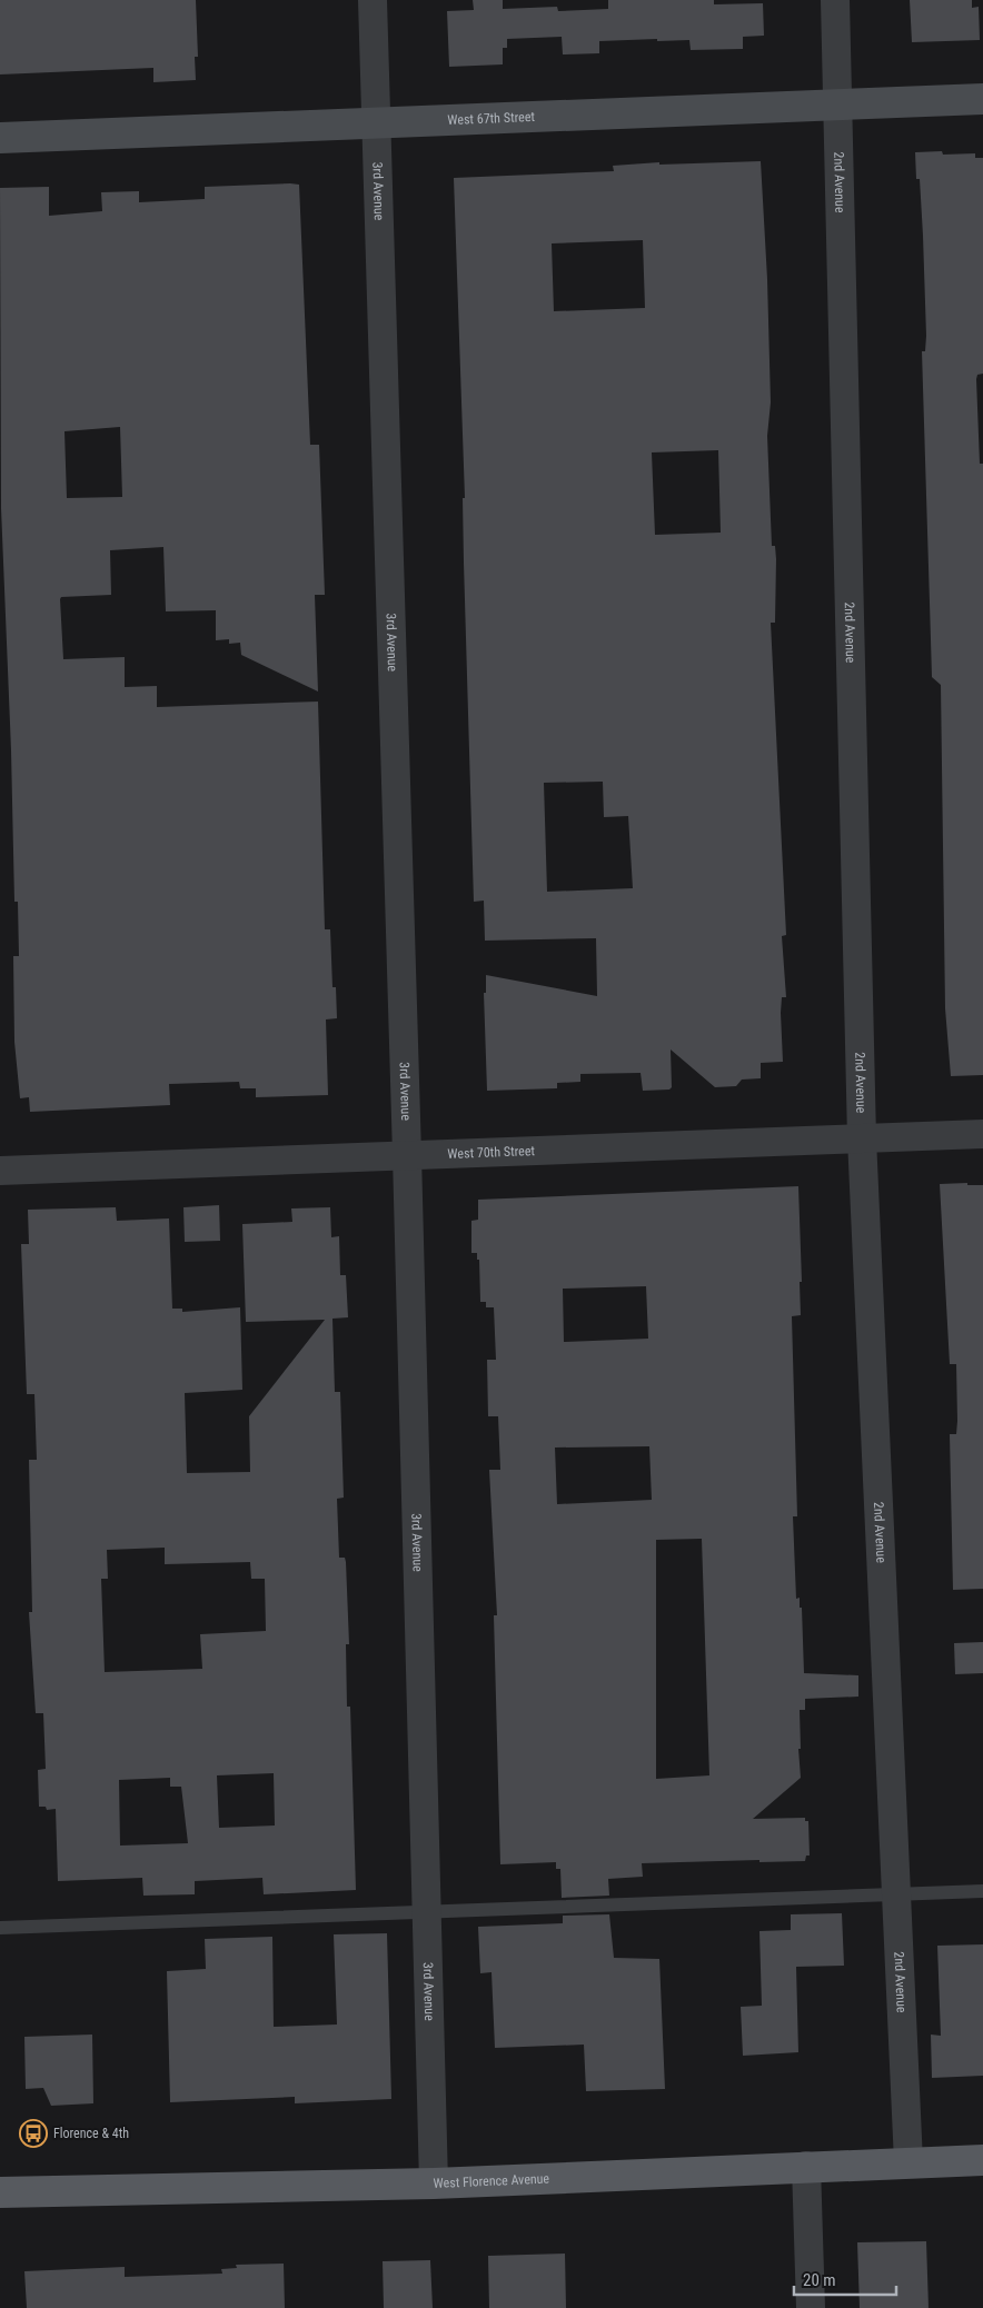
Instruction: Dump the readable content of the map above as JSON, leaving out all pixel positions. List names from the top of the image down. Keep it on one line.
{"streets":{"main road":["West Florence Avenue"],"street":["West 67th Street","2nd Avenue","3rd Avenue","West 70th Street"]},"crossings":[["West 67th Street","2nd Avenue"],["West 67th Street","3rd Avenue"],["2nd Avenue","West 70th Street"],["2nd Avenue","West Florence Avenue"],["3rd Avenue","West 70th Street"],["3rd Avenue","West Florence Avenue"]],"places":{"bus stop":["Florence & 4th"]},"scale_bar":"20 m"}
